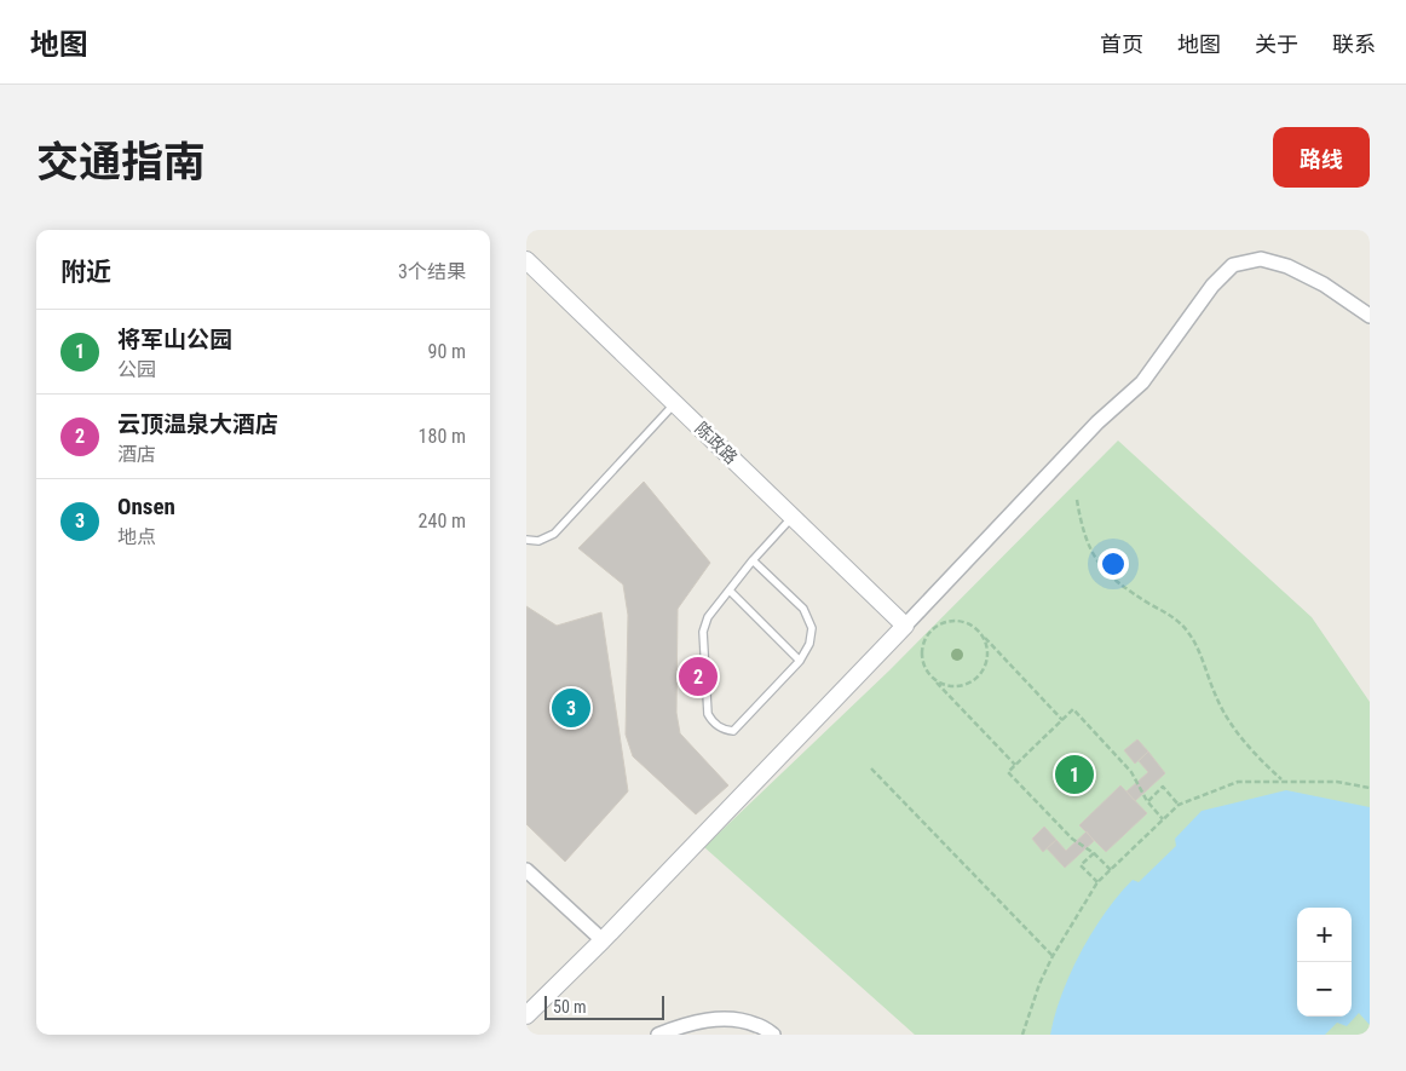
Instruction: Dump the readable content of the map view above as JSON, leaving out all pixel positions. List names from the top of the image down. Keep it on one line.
{"streets":{"street":["陈政路"]},"scale_bar":"50 m","page":{"header":"地图","nav":["首页","地图","关于","联系"],"title":"交通指南","buttons":"路线","heading":["附近","3个结果"],"list":[{"mark":"1","name":"将军山公园","note":"公园","value":"90 m"},{"mark":"2","name":"云顶温泉大酒店","note":"酒店","value":"180 m"},{"mark":"3","name":"Onsen","note":"地点","value":"240 m"}],"pins":["2","3","1"],"map_buttons":["+","−"],"scale":"50 m"}}
